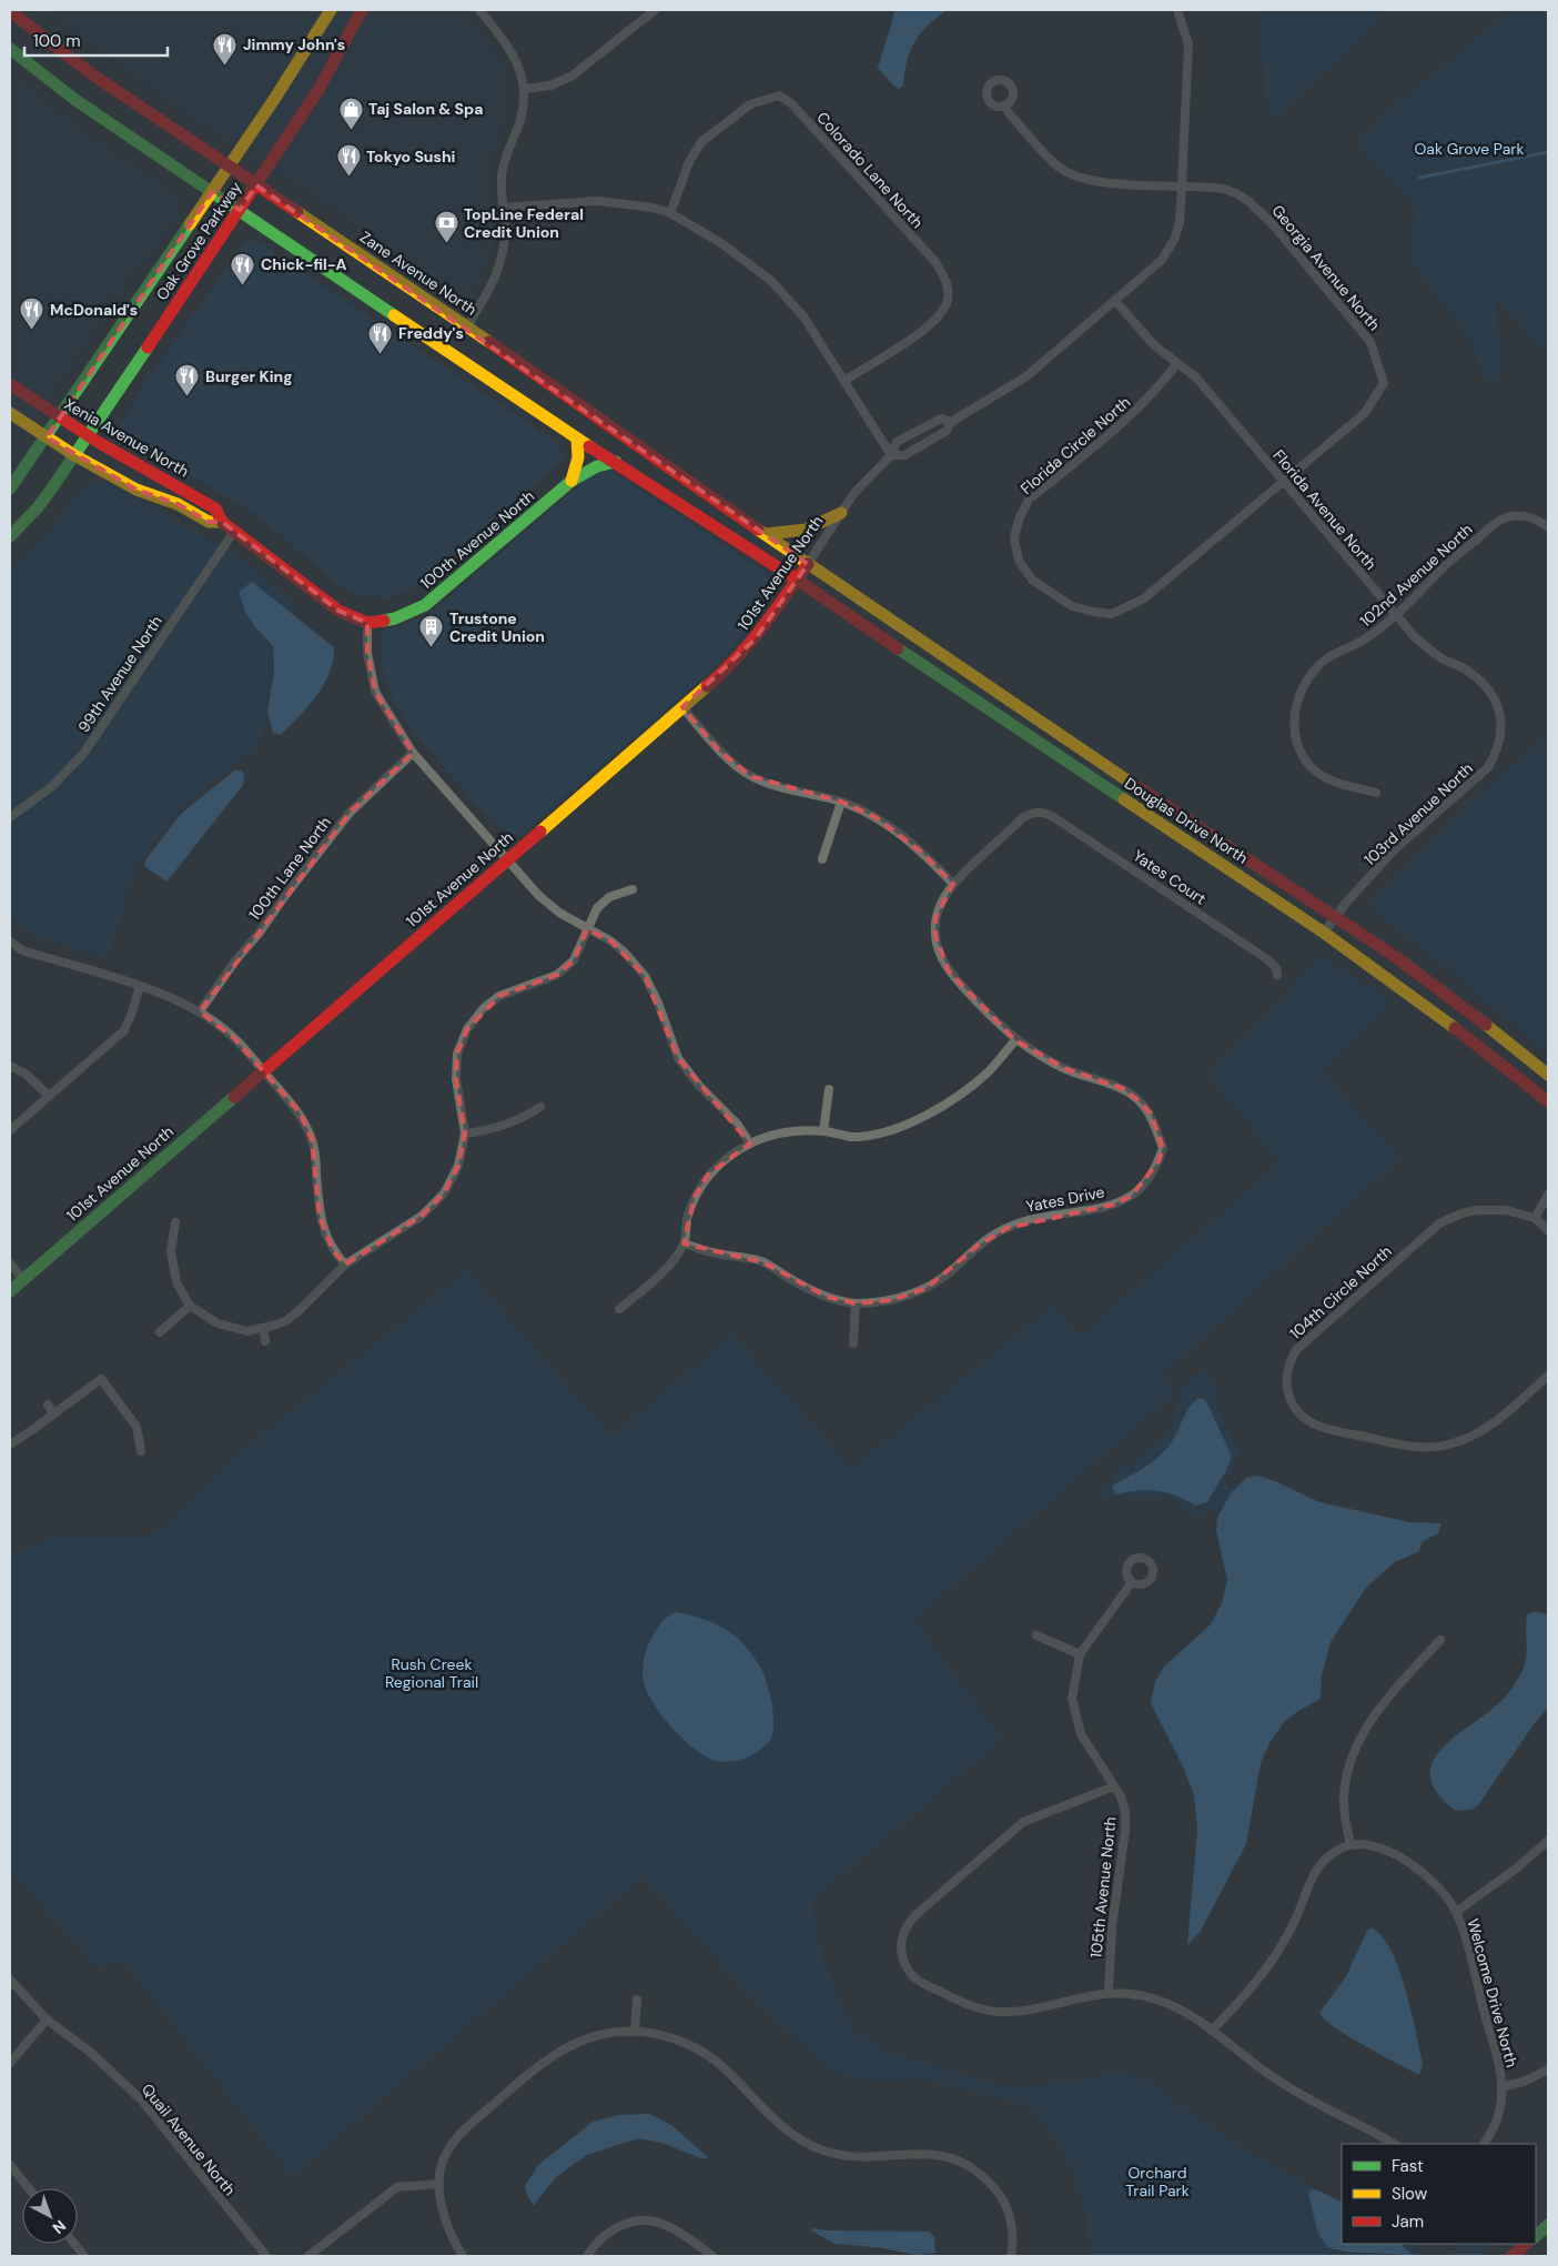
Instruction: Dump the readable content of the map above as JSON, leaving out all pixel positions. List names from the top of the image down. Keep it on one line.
{"streets":{"main road":["Oak Grove Parkway","Zane Avenue North","Xenia Avenue North","100th Avenue North","101st Avenue North","Douglas Drive North"],"street":["Colorado Lane North","Georgia Avenue North","Florida Circle North","Florida Avenue North","102nd Avenue North","99th Avenue North","103rd Avenue North","100th Lane North","Yates Court","Yates Drive","104th Circle North","105th Avenue North","Welcome Drive North","Quail Avenue North"]},"crossings":[["Oak Grove Parkway","Zane Avenue North"],["Oak Grove Parkway","Xenia Avenue North"],["Georgia Avenue North","Florida Circle North"],["Georgia Avenue North","Florida Avenue North"],["Georgia Avenue North","101st Avenue North"],["Zane Avenue North","101st Avenue North"],["Zane Avenue North","Douglas Drive North"],["Xenia Avenue North","100th Avenue North"],["Xenia Avenue North","99th Avenue North"],["Florida Circle North","Florida Avenue North"],["Florida Avenue North","101st Avenue North"],["Florida Avenue North","102nd Avenue North"],["Florida Avenue North","103rd Avenue North"],["101st Avenue North","Douglas Drive North"],["103rd Avenue North","Douglas Drive North"],["Yates Court","Yates Drive"]],"parks":["Oak Grove Park","Rush Creek Regional Trail","Orchard Trail Park"],"places":{"restaurant":["Jimmy John's","Tokyo Sushi","Chick-fil-A","McDonald's","Freddy's","Burger King"],"shop":["Taj Salon & Spa"],"bank":["TopLine Federal Credit Union"],"building":["Trustone Credit Union"]},"legend":["Fast","Slow","Jam"],"scale_bar":"100 m","north":"bottom right"}
